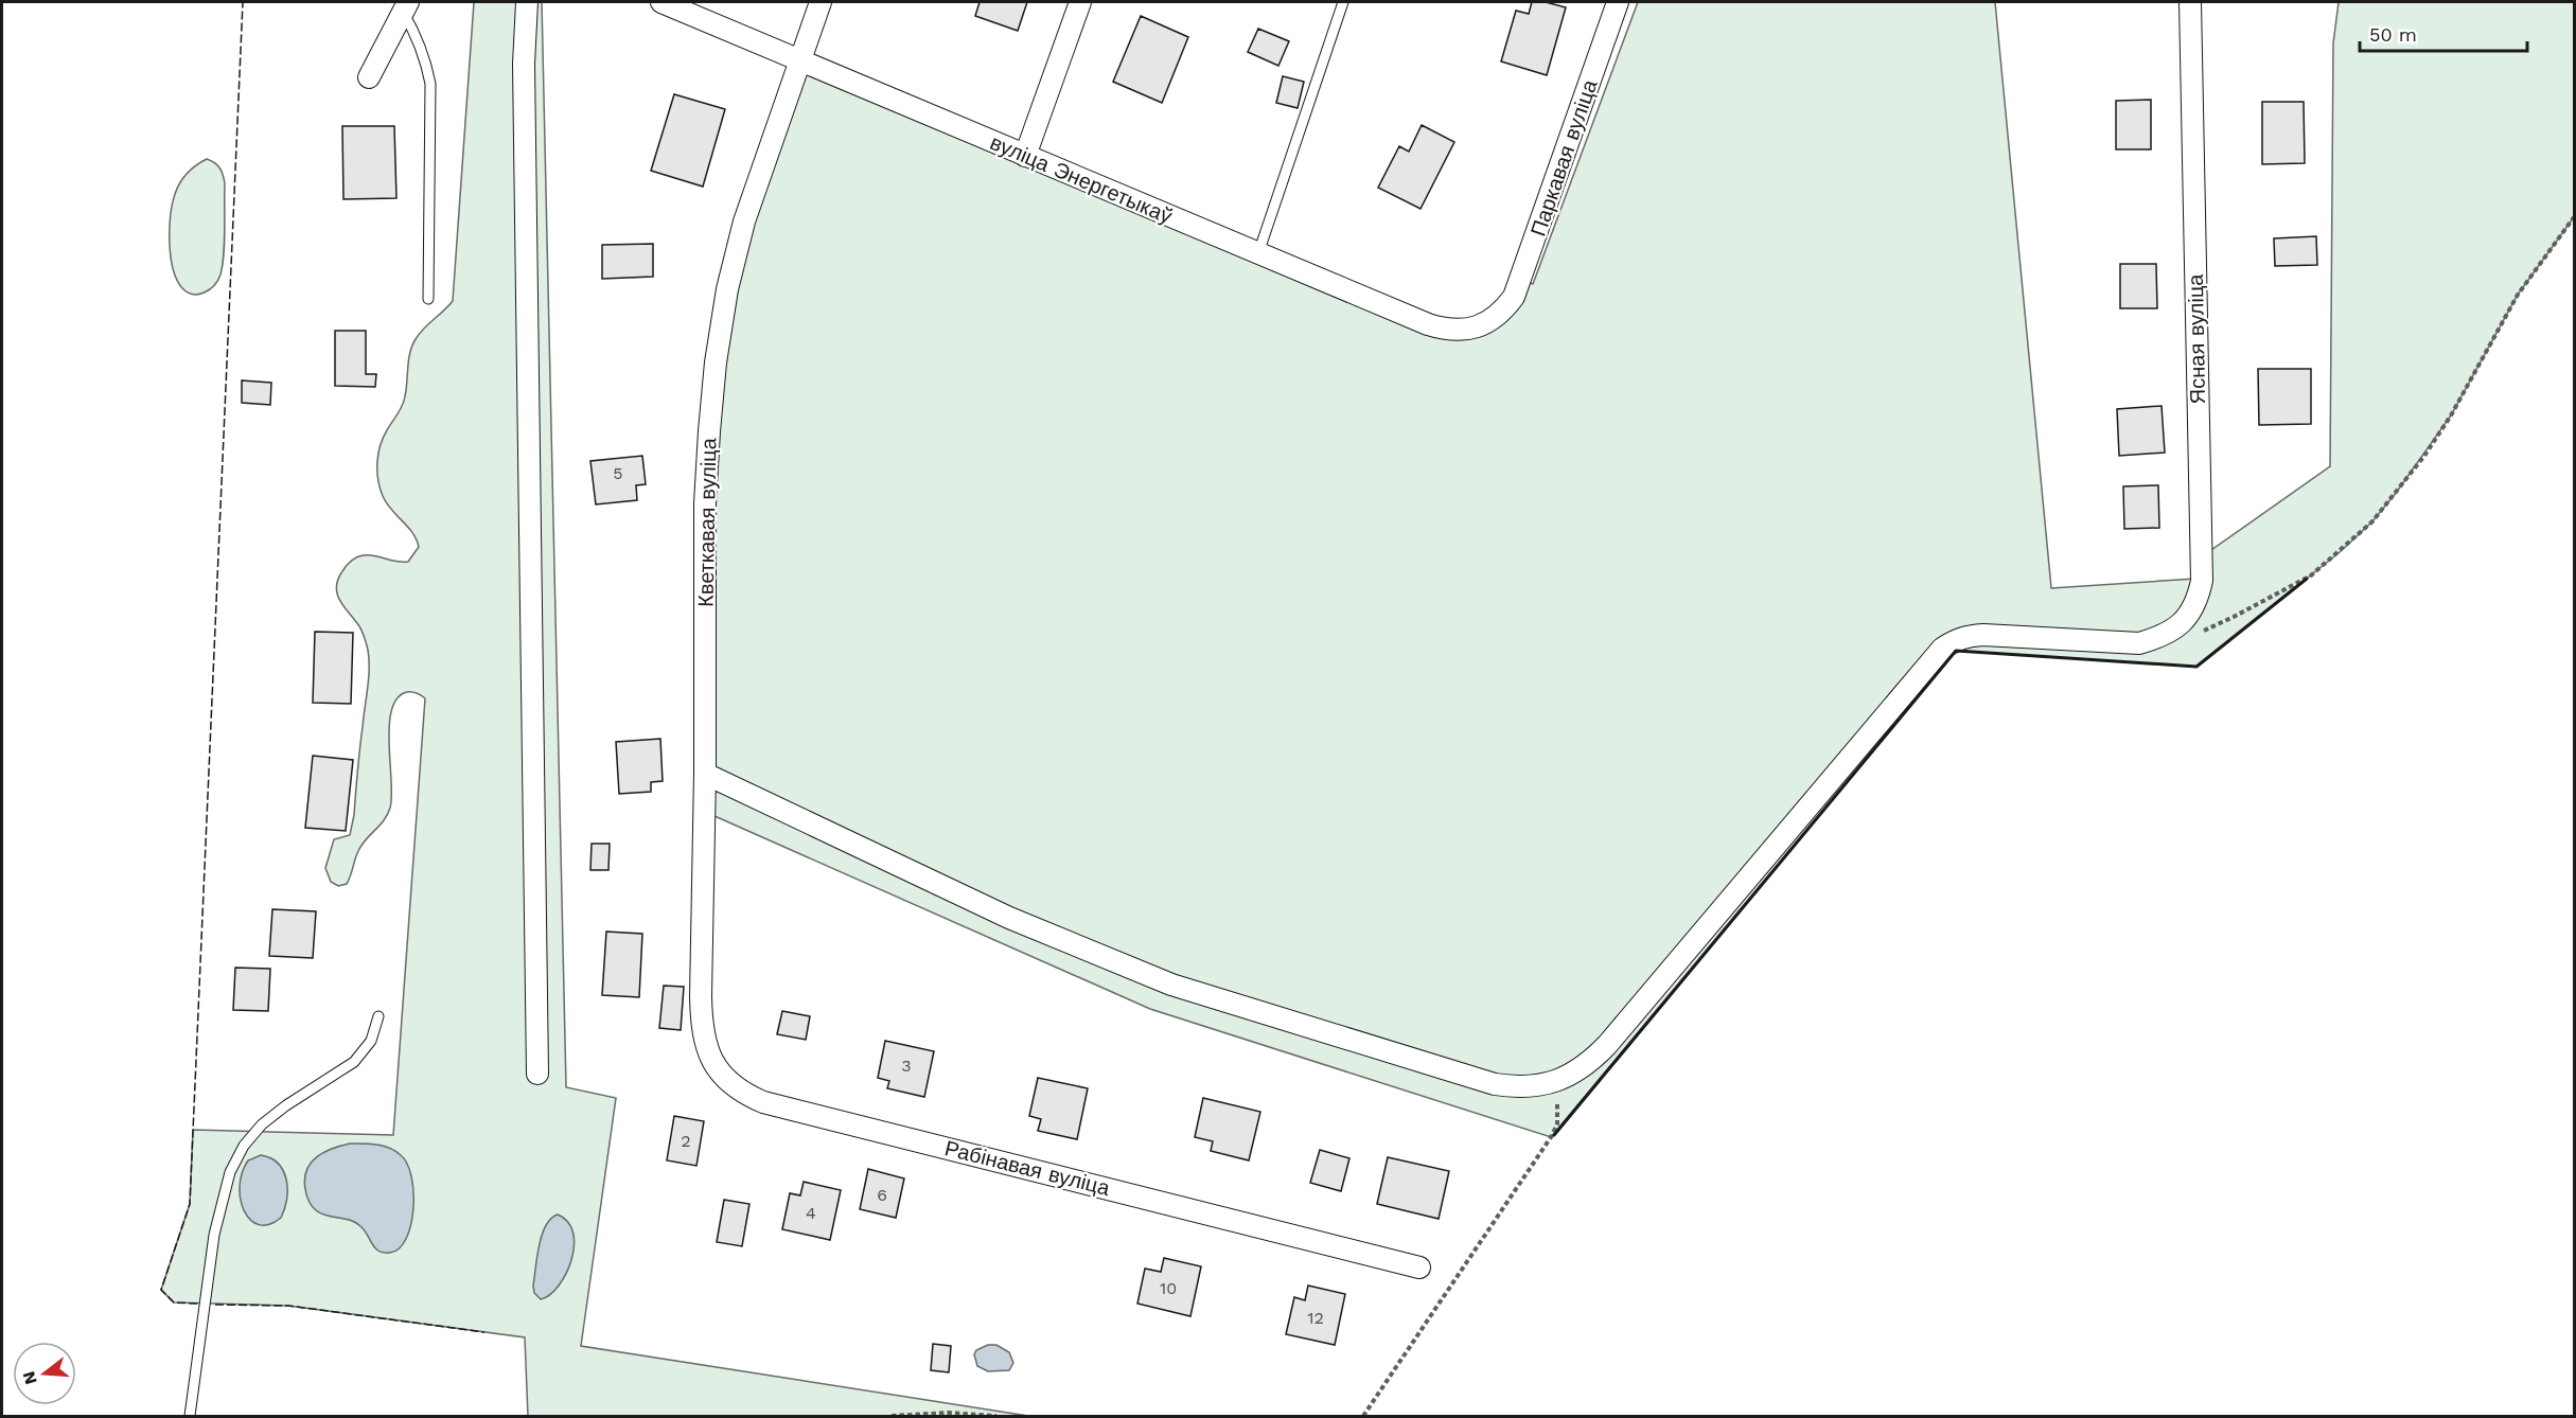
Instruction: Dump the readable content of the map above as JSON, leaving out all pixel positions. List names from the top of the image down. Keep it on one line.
{"streets":{"street":["Паркавая вуліца","вуліца Энергетыкаў","Ясная вуліца","Кветкавая вуліца","Рабінавая вуліца"]},"crossings":[["Паркавая вуліца","вуліца Энергетыкаў"],["вуліца Энергетыкаў","Кветкавая вуліца"],["Кветкавая вуліца","Рабінавая вуліца"]],"house_numbers":["5","3","2","6","4","10","12"],"scale_bar":"50 m","north":"left"}
